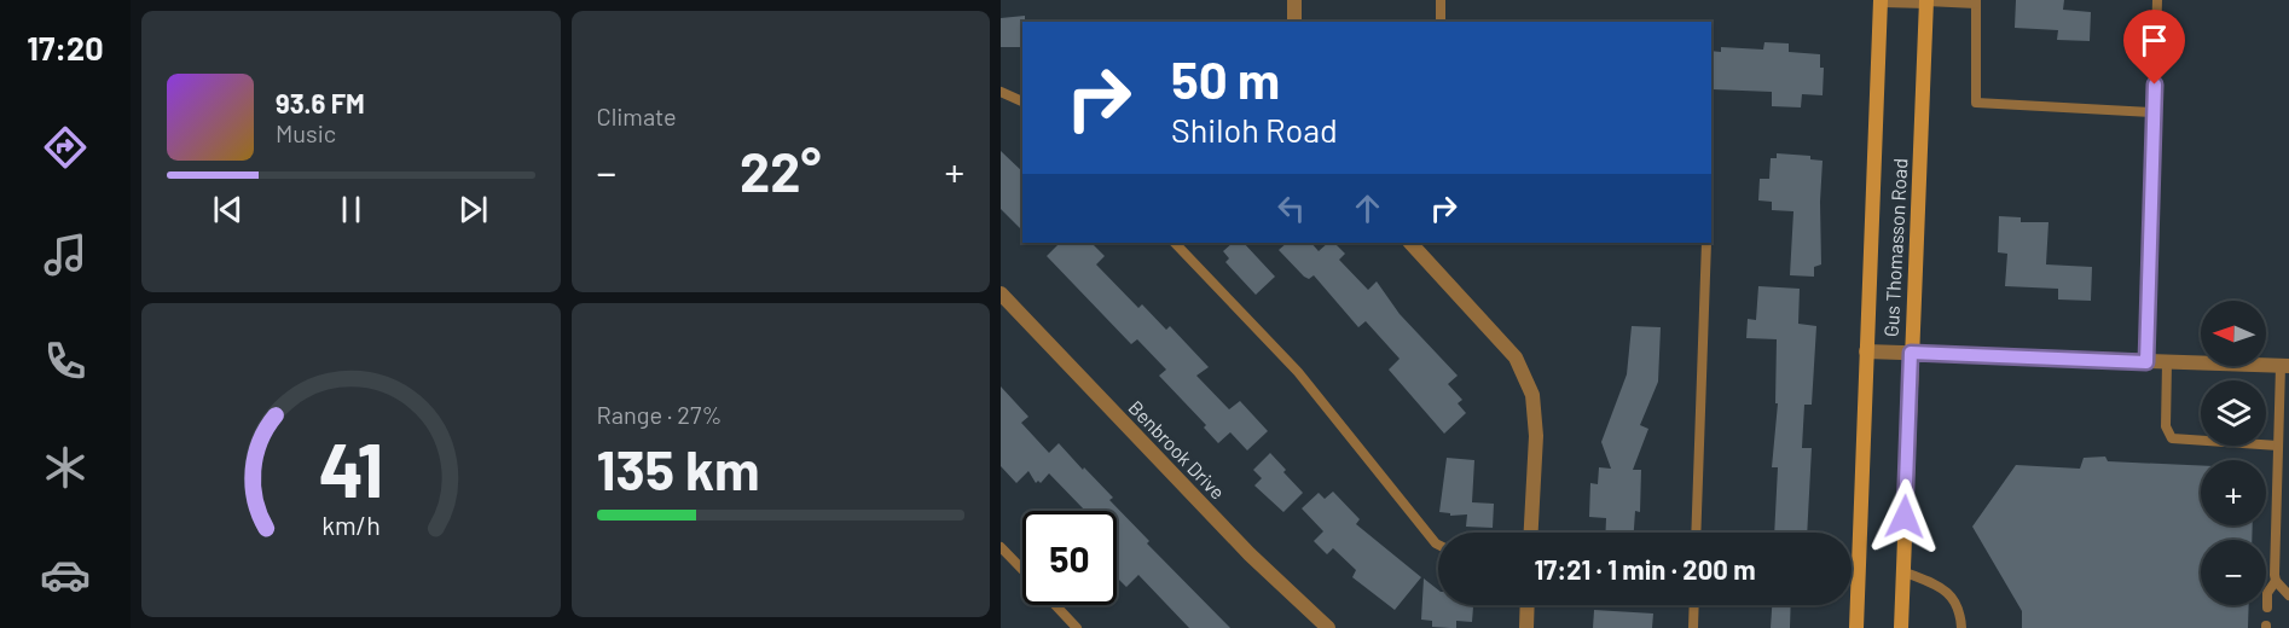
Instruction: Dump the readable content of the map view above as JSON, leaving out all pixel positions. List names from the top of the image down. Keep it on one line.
{"streets":{"main road":["Gus Thomasson Road"],"street":["Benbrook Drive"]},"north":"left","page":{"tabs":"17:20","tile":["Climate",["Range · 27%","135 km"]],"turn":["50 m","Shiloh Road"],"song":["93.6 FM","Music"],"heat":["−","22°","+"],"map_buttons":["+","−"],"limit":"50","trip":"17:21 · 1 min · 200 m","gauge":["41","km/h"]}}
